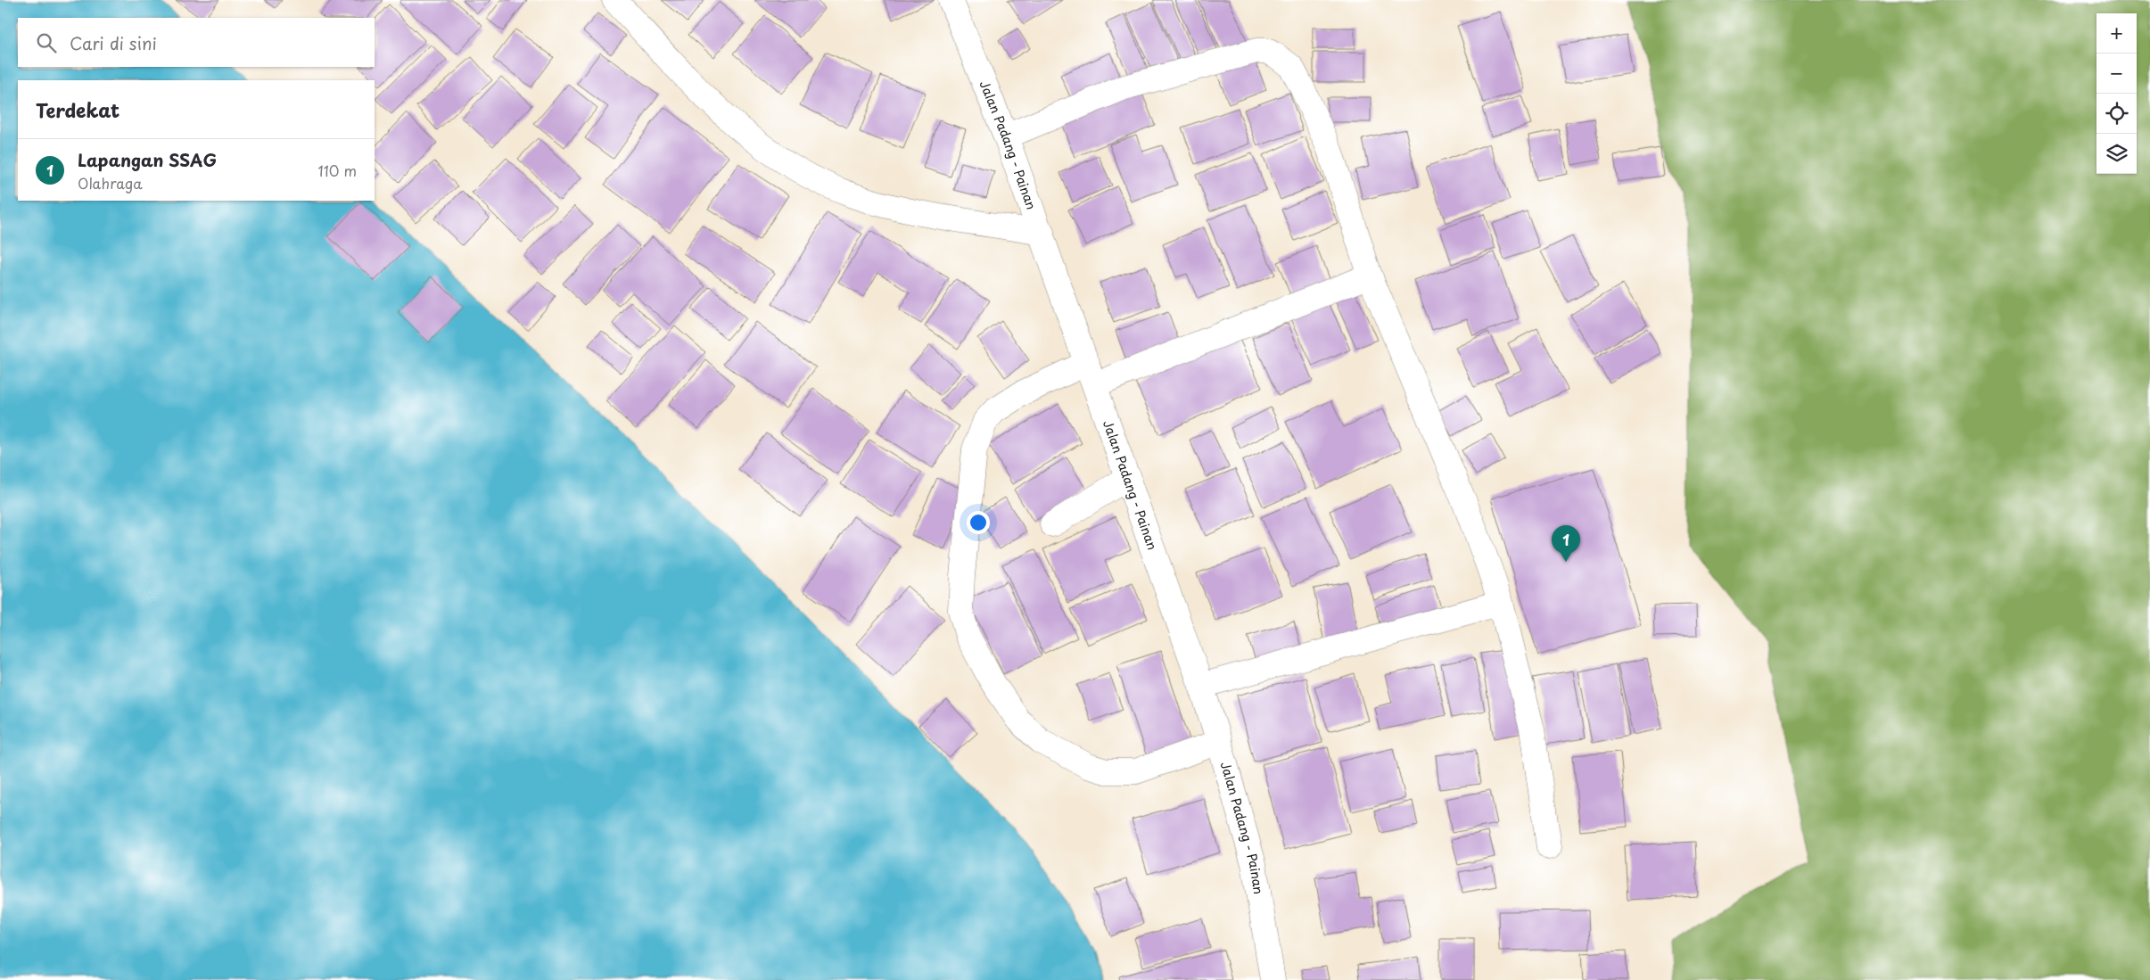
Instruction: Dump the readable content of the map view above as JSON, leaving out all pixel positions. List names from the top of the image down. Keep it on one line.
{"streets":{"main road":["Jalan Padang - Painan"]},"page":{"map_buttons":["+","−"],"search":"Cari di sini","heading":"Terdekat","list":[{"mark":"1","name":"Lapangan SSAG","note":"Olahraga","value":"110 m"}],"pins":"1"}}
